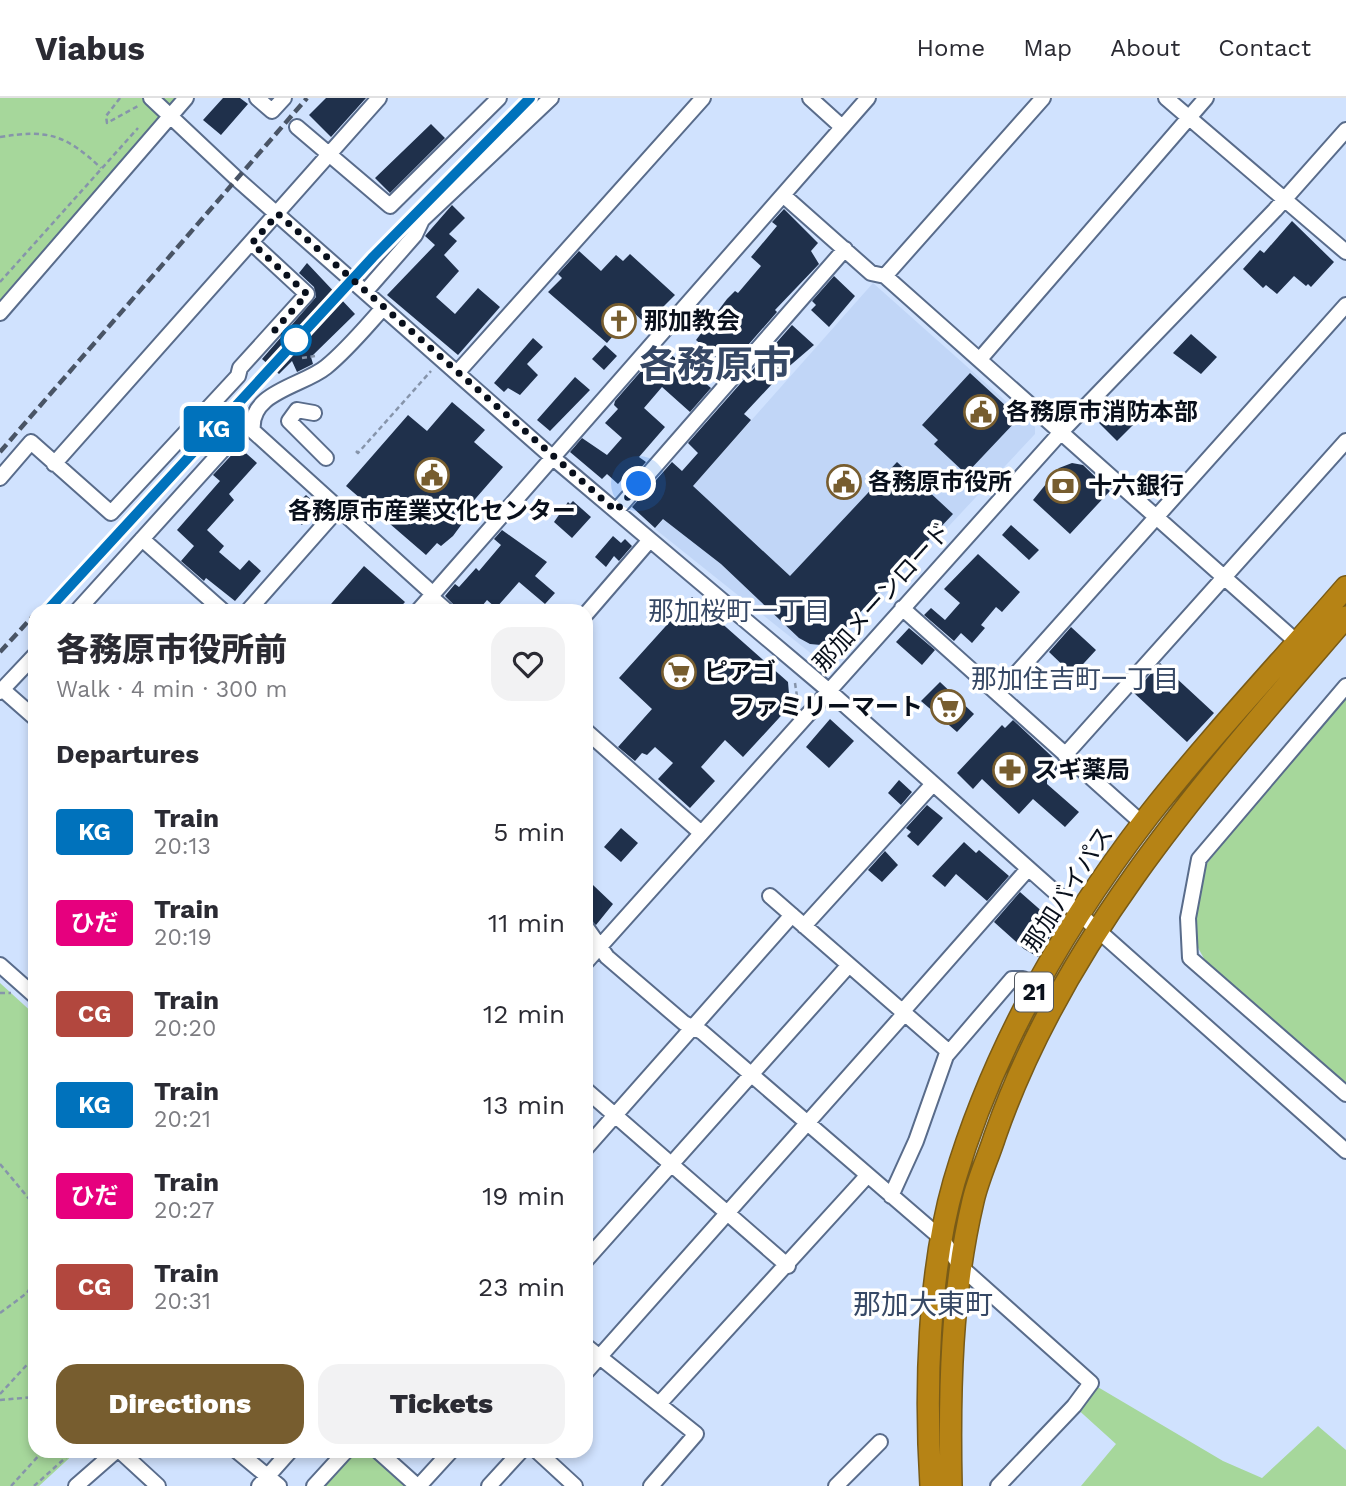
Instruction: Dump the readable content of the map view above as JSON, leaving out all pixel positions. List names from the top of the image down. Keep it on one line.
{"streets":{"highway":["那加バイパス","21"],"street":["那加メーンロード"]},"districts":["各務原市","那加桜町一丁目","那加住吉町一丁目","那加大東町"],"places":{"church":["那加教会"],"public building":["各務原市消防本部","各務原市産業文化センター","各務原市役所"],"bank":["十六銀行"],"supermarket":["ピアゴ","ファミリーマート"],"pharmacy":["スギ薬局"]},"page":{"header":"Viabus","nav":["Home","Map","About","Contact"],"on_map":"KG","heading":[["各務原市役所前","Walk · 4 min · 300 m"],"Departures"],"list":[{"mark":"KG","name":"Train","note":"20:13","value":"5 min"},{"mark":"ひだ","name":"Train","note":"20:19","value":"11 min"},{"mark":"CG","name":"Train","note":"20:20","value":"12 min"},{"mark":"KG","name":"Train","note":"20:21","value":"13 min"},{"mark":"ひだ","name":"Train","note":"20:27","value":"19 min"},{"mark":"CG","name":"Train","note":"20:31","value":"23 min"}],"buttons":["Directions","Tickets"]}}
